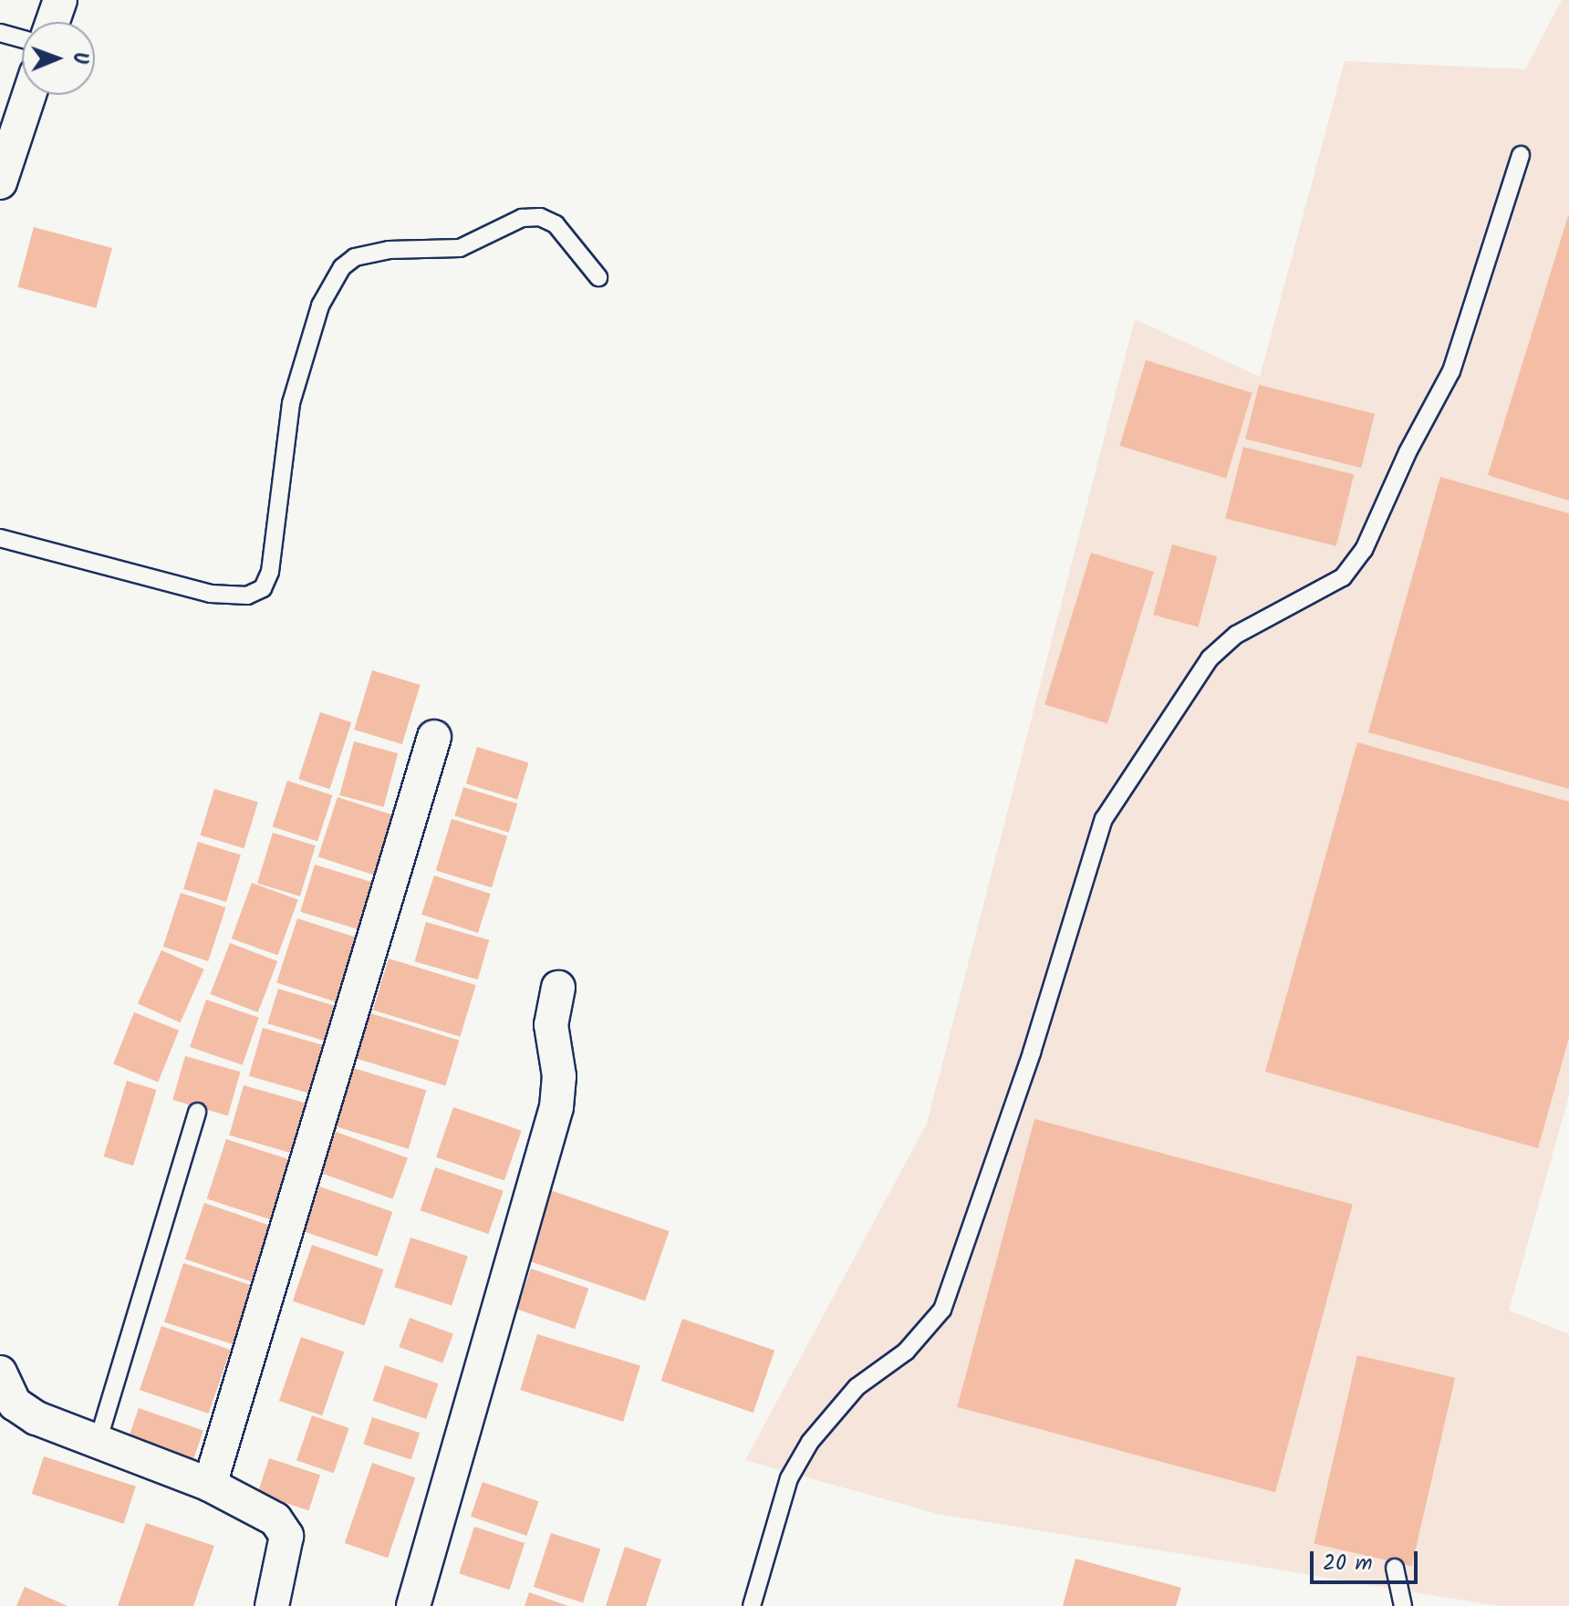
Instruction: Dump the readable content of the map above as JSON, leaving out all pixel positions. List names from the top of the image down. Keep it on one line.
{"scale_bar":"20 m","north":"right"}
